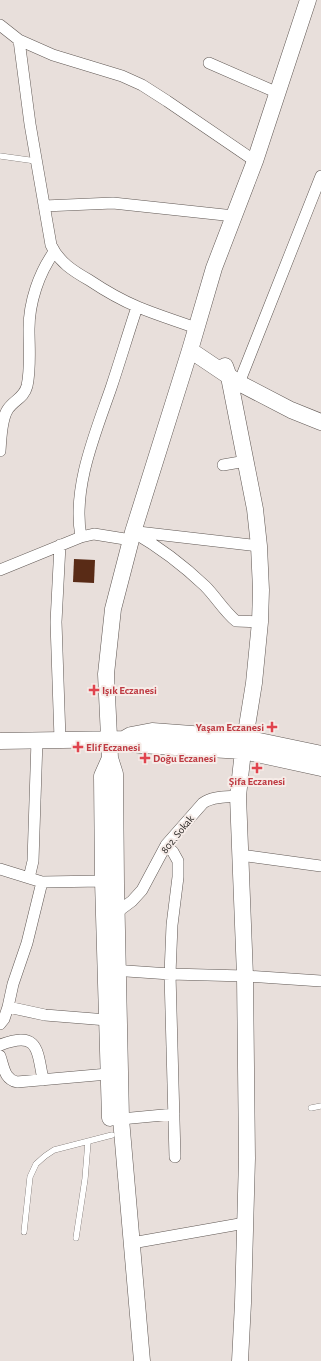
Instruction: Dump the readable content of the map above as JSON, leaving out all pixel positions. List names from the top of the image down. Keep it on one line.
{"streets":{"street":["802. Sokak"]},"places":{"health":["Işık Eczanesi","Yaşam Eczanesi","Elif Eczanesi","Doğu Eczanesi","Şifa Eczanesi"]}}
